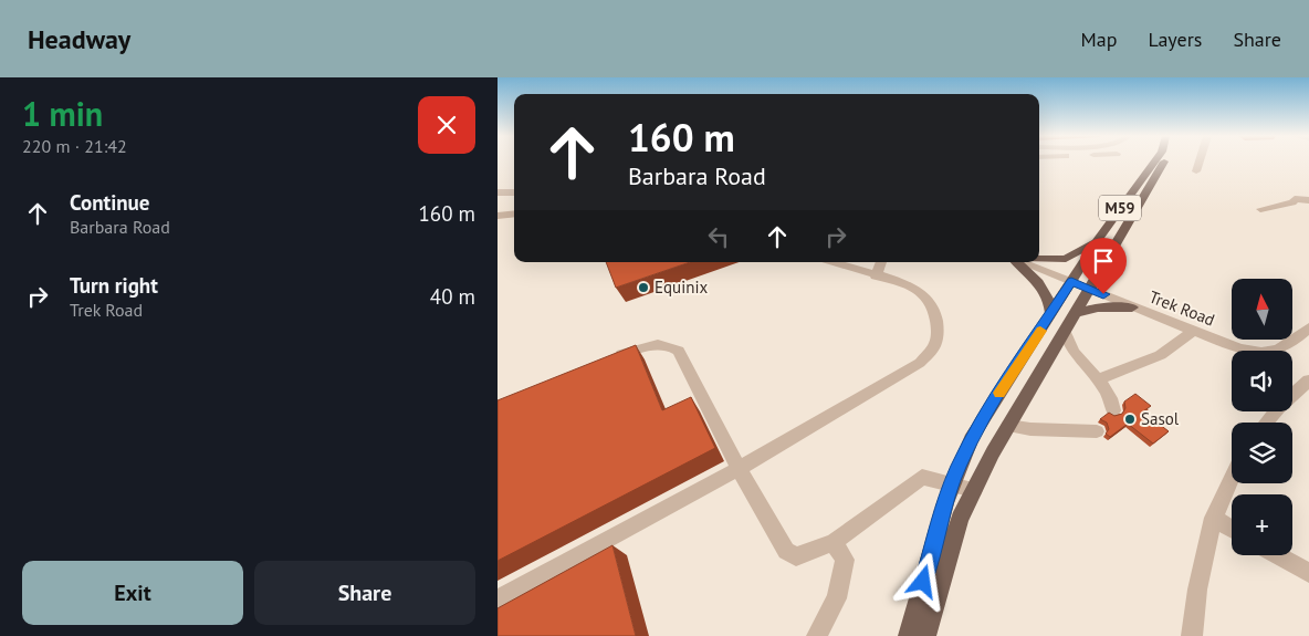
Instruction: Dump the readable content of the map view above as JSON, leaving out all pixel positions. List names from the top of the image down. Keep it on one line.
{"streets":{"main road":["M59"],"street":["Trek Road"]},"crossings":[["M59","Trek Road"]],"places":["Equinix","Sasol"],"north":"top","page":{"header":"Headway","nav":["Map","Layers","Share"],"heading":["1 min","220 m · 21:42"],"turn":["160 m","Barbara Road"],"list":[{"name":"Continue","note":"Barbara Road","value":"160 m"},{"name":"Turn right","note":"Trek Road","value":"40 m"}],"map_buttons":"+","buttons":["Exit","Share"]}}
